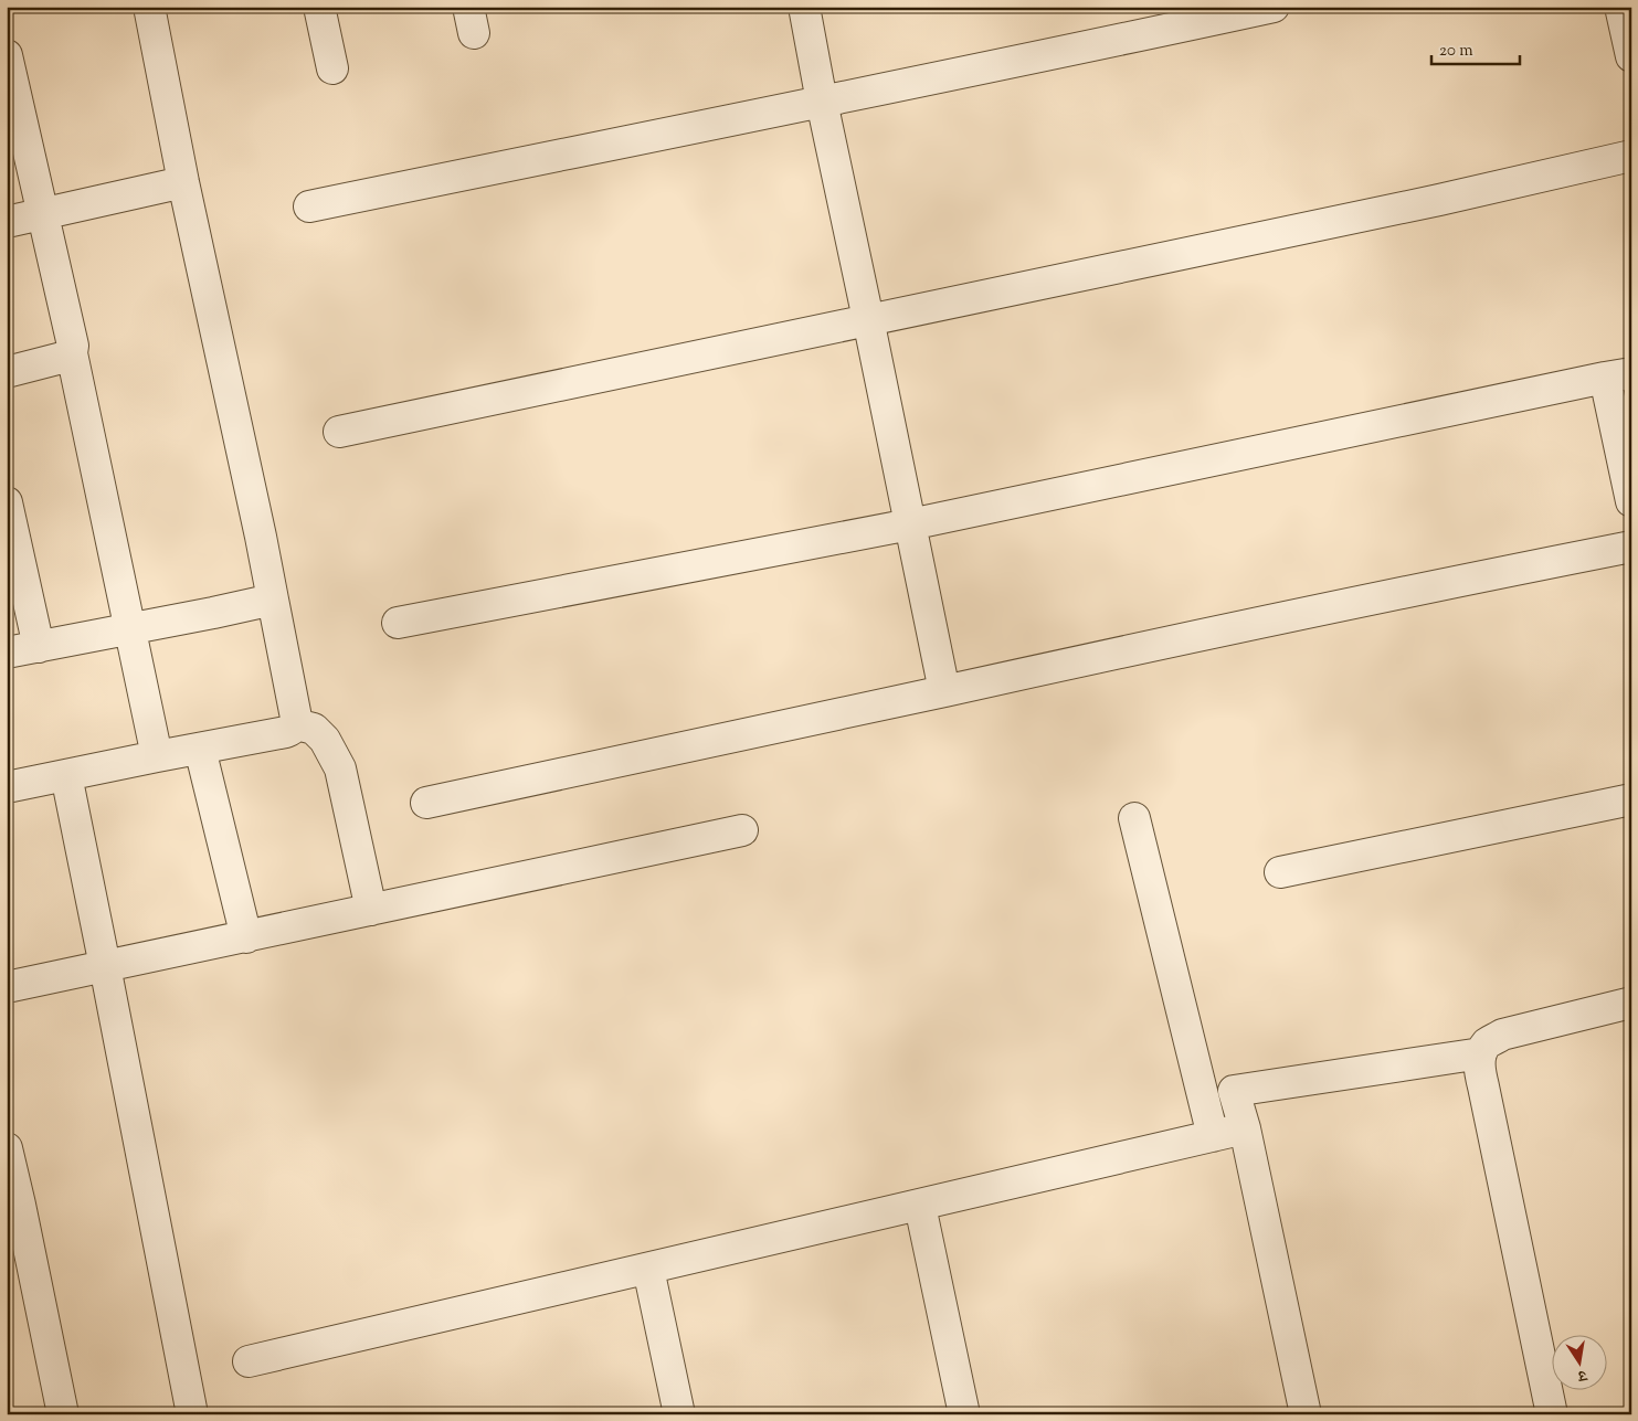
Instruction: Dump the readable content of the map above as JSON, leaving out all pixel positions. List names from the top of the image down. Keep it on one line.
{"scale_bar":"20 m","north":"bottom"}
